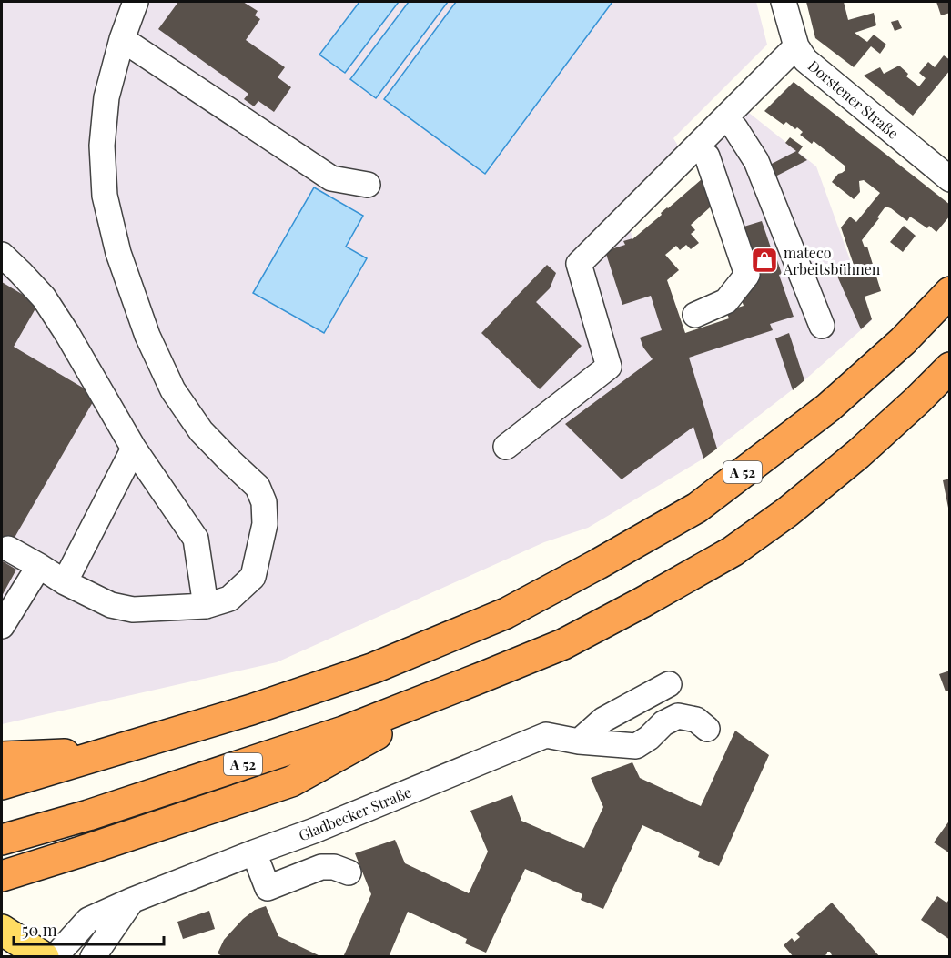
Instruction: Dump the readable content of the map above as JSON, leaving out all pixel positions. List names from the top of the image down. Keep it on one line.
{"streets":{"highway":["A 52"],"street":["Dorstener Straße","Gladbecker Straße"]},"places":{"shop":["mateco Arbeitsbühnen"]},"scale_bar":"50 m"}
